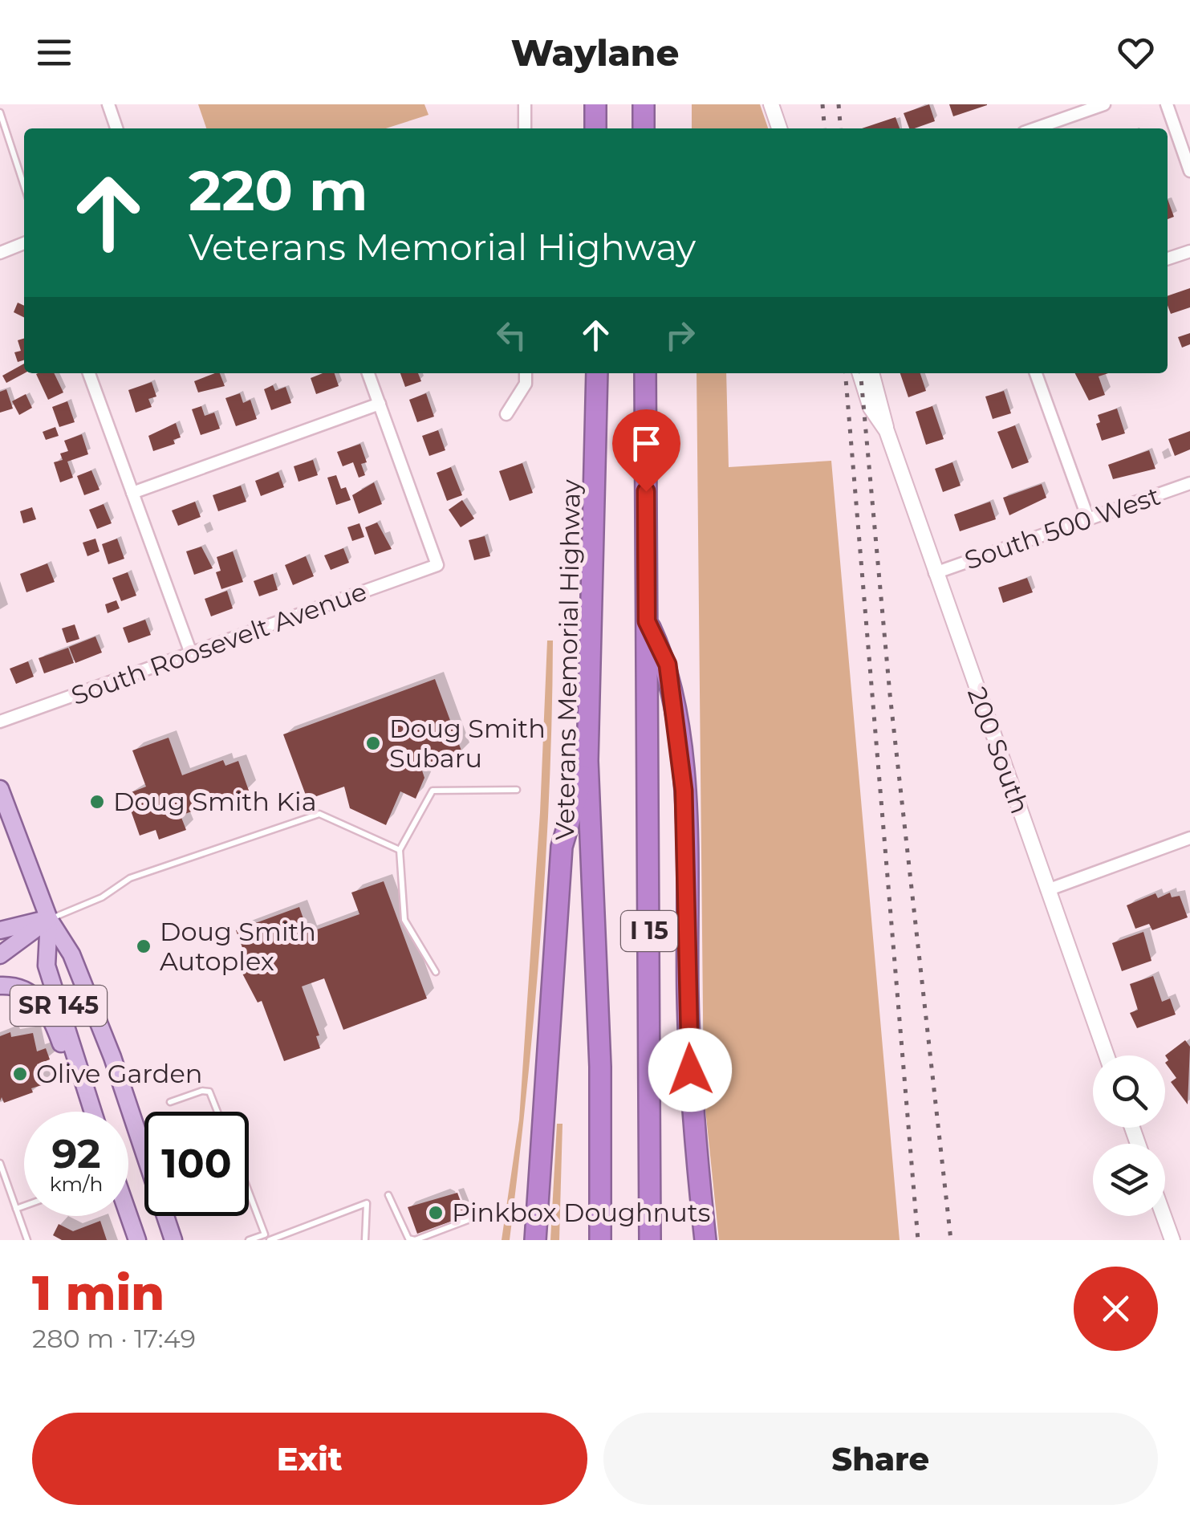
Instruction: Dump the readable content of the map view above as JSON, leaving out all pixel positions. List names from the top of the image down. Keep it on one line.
{"streets":{"highway":["Veterans Memorial Highway","I 15"],"main road":["SR 145"],"street":["South 500 West","South Roosevelt Avenue","200 South"]},"crossings":[["South 500 West","200 South"]],"places":["Doug Smith Subaru","Doug Smith Kia","Doug Smith Autoplex","Olive Garden","Pinkbox Doughnuts"],"page":{"header":"Waylane","turn":["220 m","Veterans Memorial Highway"],"speed":"92 km/h","limit":"100","heading":["1 min","280 m · 17:49"],"buttons":["Exit","Share"]}}
